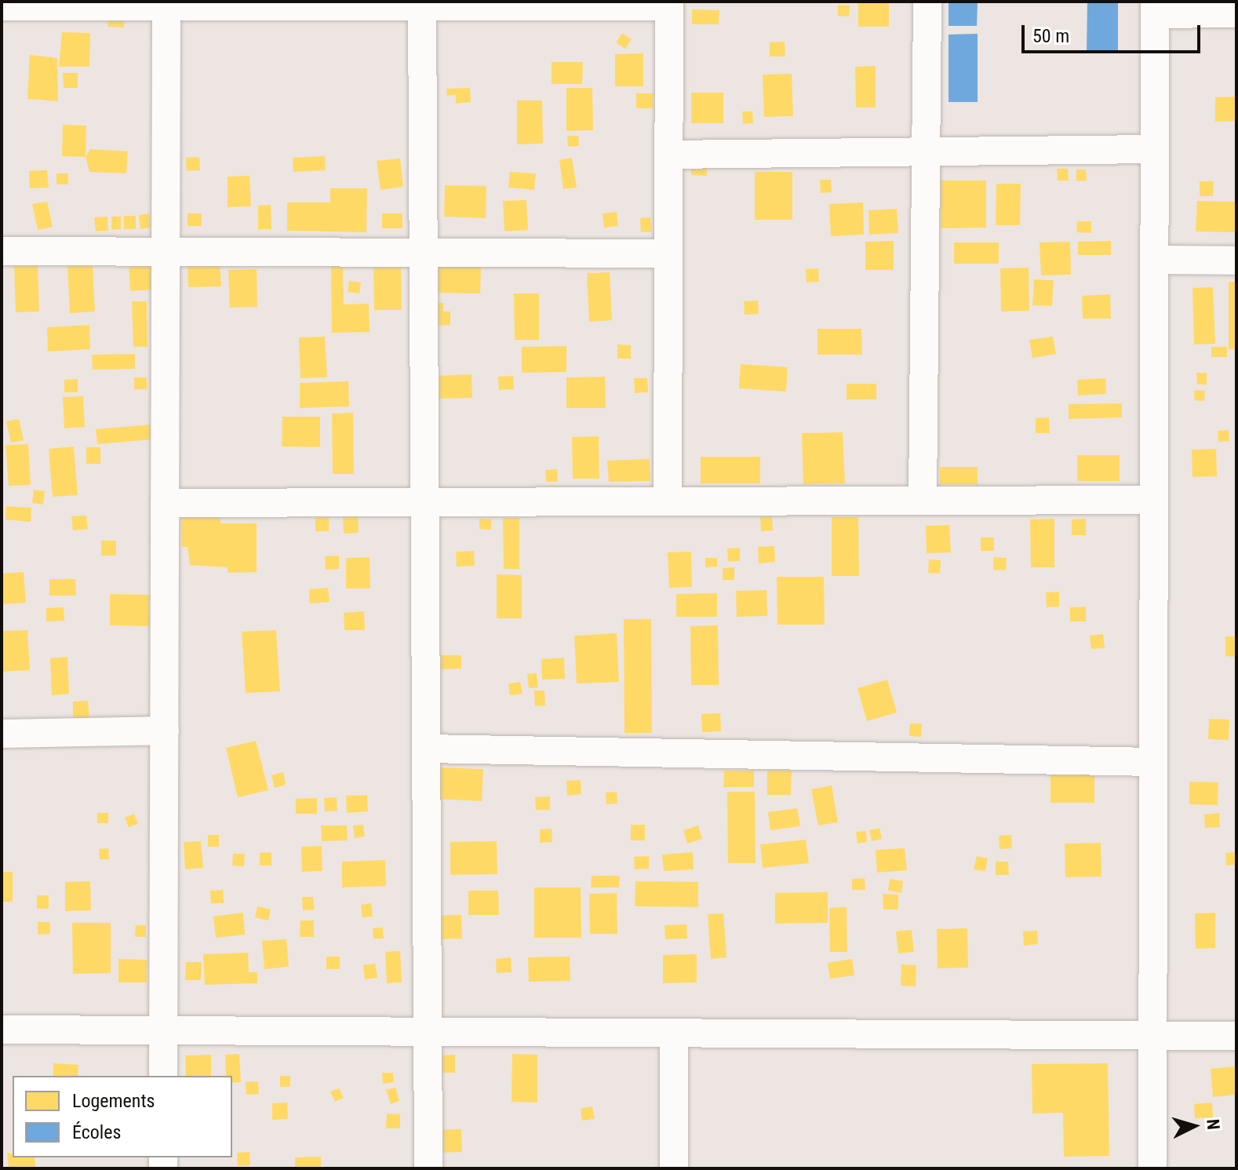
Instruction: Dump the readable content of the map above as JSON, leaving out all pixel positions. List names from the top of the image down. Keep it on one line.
{"legend":["Logements","Écoles"],"scale_bar":"50 m","north":"right"}
